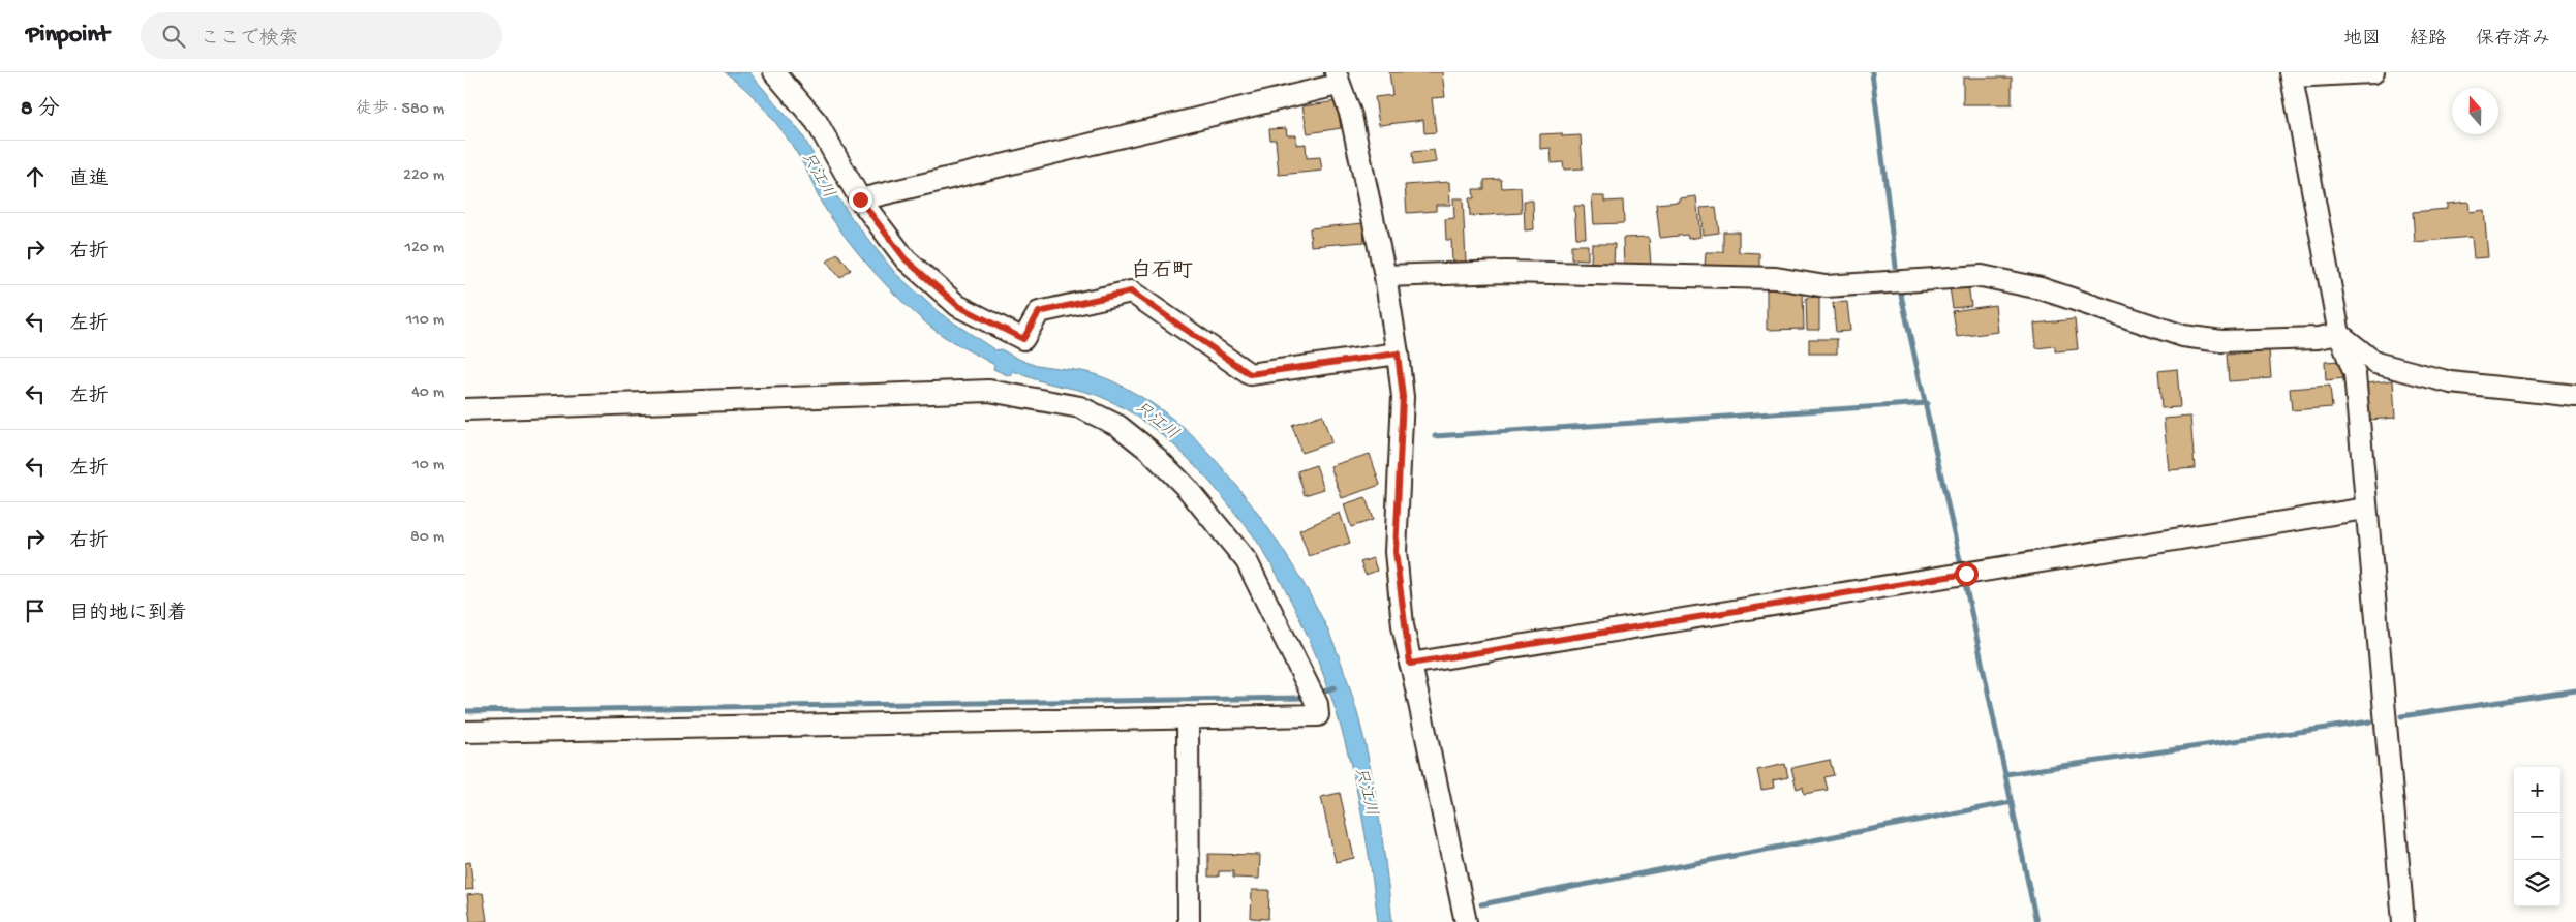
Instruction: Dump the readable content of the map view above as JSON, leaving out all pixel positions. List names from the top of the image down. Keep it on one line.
{"districts":["白石町"],"water":["只江川"],"north":"top","page":{"header":"Pinpoint","search":"ここで検索","nav":["地図","経路","保存済み"],"heading":["8 分","徒歩 · 580 m"],"list":[["直進","220 m"],["右折","120 m"],["左折","110 m"],["左折","40 m"],["左折","10 m"],["右折","80 m"],"目的地に到着"],"map_buttons":["+","−"]}}
